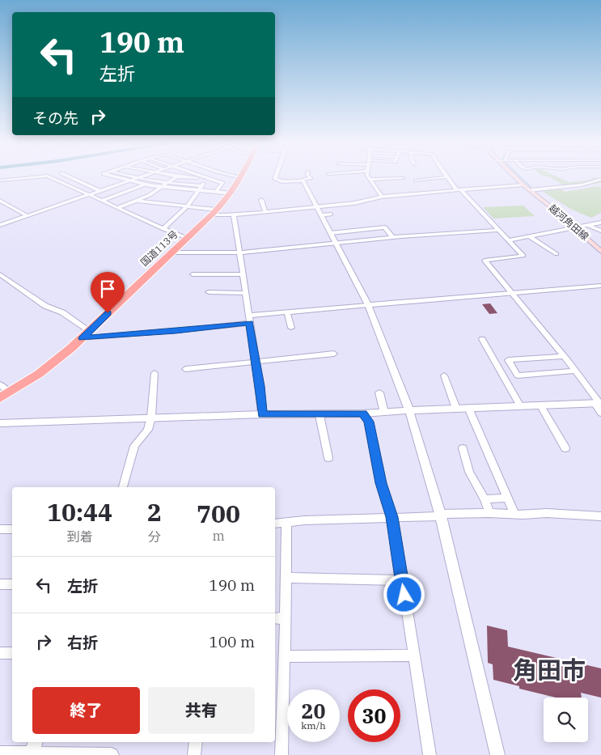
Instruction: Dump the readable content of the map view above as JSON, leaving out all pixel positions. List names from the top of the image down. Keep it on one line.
{"streets":{"highway":["国道113号"],"main road":["越河角田線"]},"districts":["角田市"],"page":{"turn":["190 m","左折"],"then":"その先","eta":["10:44","到着","2","分","700","m"],"list":[{"name":"左折","value":"190 m"},{"name":"右折","value":"100 m"}],"buttons":["終了","共有"],"speed":"20 km/h","limit":"30"}}
